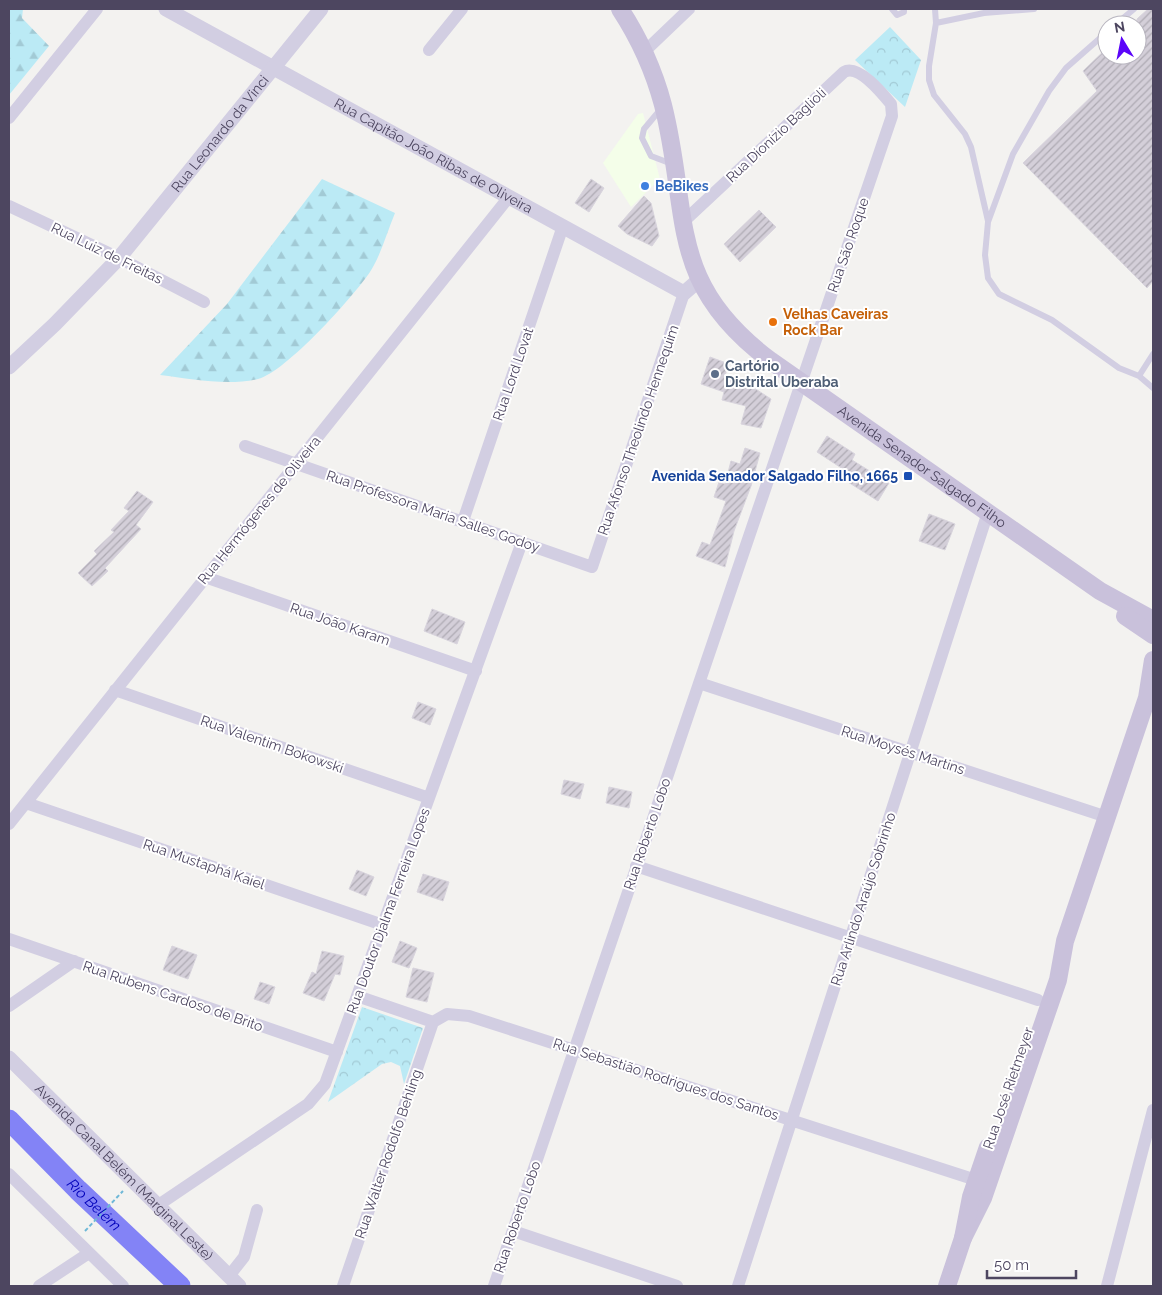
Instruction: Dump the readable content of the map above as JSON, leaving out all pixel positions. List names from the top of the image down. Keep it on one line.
{"streets":{"main road":["Avenida Senador Salgado Filho","Rua José Rietmeyer"],"street":["Rua Leonardo da Vinci","Rua Dionízio Baglioli","Rua Capitão João Ribas de Oliveira","Rua São Roque","Rua Luiz de Freitas","Rua Lord Lovat","Rua Afonso Theolindo Hennequim","Rua Hermógenes de Oliveira","Rua Professora Maria Salles Godoy","Rua João Karam","Rua Valentim Bokowski","Rua Moysés Martins","Rua Roberto Lobo","Rua Mustaphá Kaiel","Rua Arlindo Araújo Sobrinho","Rua Doutor Djalma Ferreira Lopes","Rua Rubens Cardoso de Brito","Rua Sebastião Rodrigues dos Santos","Rua Walter Rodolfo Behling","Avenida Canal Belém (Marginal Leste)"]},"crossings":[["Rua Leonardo da Vinci","Rua Capitão João Ribas de Oliveira"],["Rua Leonardo da Vinci","Rua Luiz de Freitas"],["Rua Dionízio Baglioli","Rua São Roque"],["Rua Dionízio Baglioli","Avenida Senador Salgado Filho"],["Rua Capitão João Ribas de Oliveira","Rua Lord Lovat"],["Rua Capitão João Ribas de Oliveira","Rua Afonso Theolindo Hennequim"],["Rua Capitão João Ribas de Oliveira","Rua Hermógenes de Oliveira"],["Rua São Roque","Avenida Senador Salgado Filho"],["Rua São Roque","Rua Roberto Lobo"],["Rua Lord Lovat","Rua Professora Maria Salles Godoy"],["Rua Afonso Theolindo Hennequim","Rua Professora Maria Salles Godoy"],["Avenida Senador Salgado Filho","Rua Roberto Lobo"],["Avenida Senador Salgado Filho","Rua Arlindo Araújo Sobrinho"],["Rua Hermógenes de Oliveira","Rua Professora Maria Salles Godoy"],["Rua Hermógenes de Oliveira","Rua João Karam"],["Rua Hermógenes de Oliveira","Rua Valentim Bokowski"],["Rua Hermógenes de Oliveira","Rua Mustaphá Kaiel"],["Rua Professora Maria Salles Godoy","Rua Doutor Djalma Ferreira Lopes"],["Rua João Karam","Rua Doutor Djalma Ferreira Lopes"],["Rua Valentim Bokowski","Rua Doutor Djalma Ferreira Lopes"],["Rua Moysés Martins","Rua Roberto Lobo"],["Rua Moysés Martins","Rua Arlindo Araújo Sobrinho"],["Rua Moysés Martins","Rua José Rietmeyer"],["Rua Roberto Lobo","Rua Sebastião Rodrigues dos Santos"],["Rua Mustaphá Kaiel","Rua Doutor Djalma Ferreira Lopes"],["Rua Arlindo Araújo Sobrinho","Rua Sebastião Rodrigues dos Santos"],["Rua Doutor Djalma Ferreira Lopes","Rua Rubens Cardoso de Brito"],["Rua Doutor Djalma Ferreira Lopes","Avenida Canal Belém (Marginal Leste)"],["Rua Sebastião Rodrigues dos Santos","Rua José Rietmeyer"],["Rua Sebastião Rodrigues dos Santos","Rua Walter Rodolfo Behling"]],"water":["Rio Belém"],"places":{"other":["BeBikes","Velhas Caveiras Rock Bar","Cartório Distrital Uberaba"],"transit":["Avenida Senador Salgado Filho, 1665"]},"scale_bar":"50 m","north":"top"}
